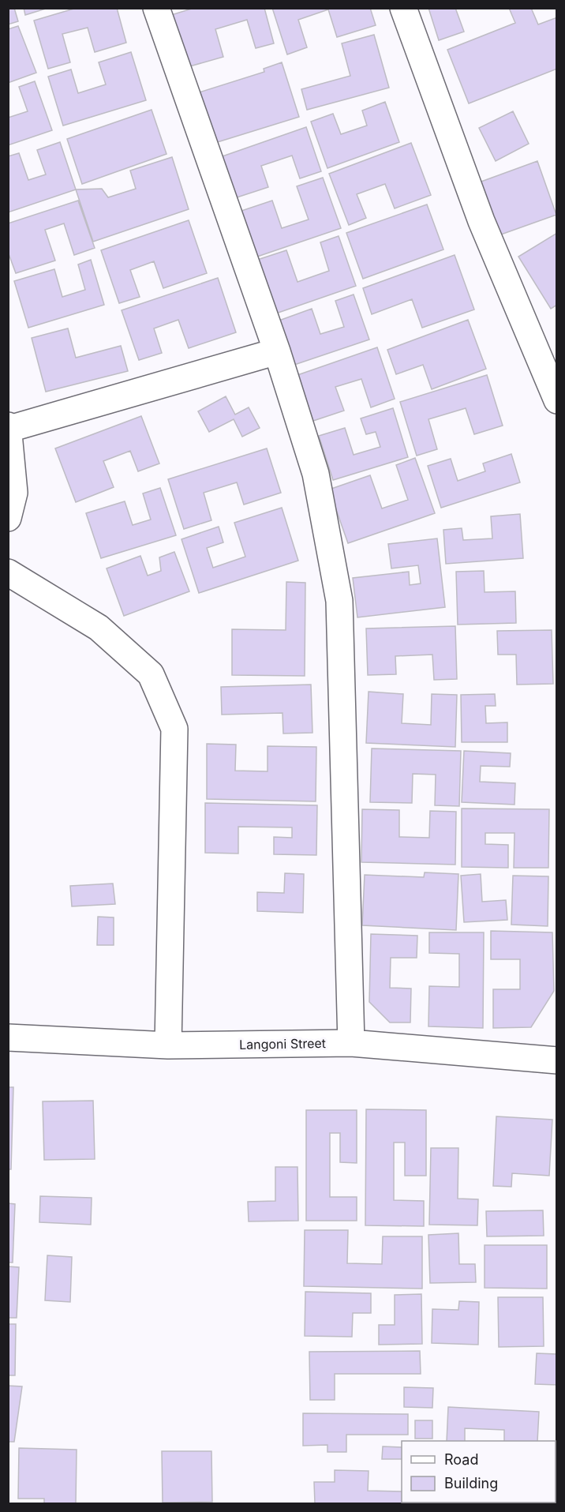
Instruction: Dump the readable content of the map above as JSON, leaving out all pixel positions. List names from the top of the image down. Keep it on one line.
{"streets":{"street":["Langoni Street"]},"legend":["Road","Building"]}
